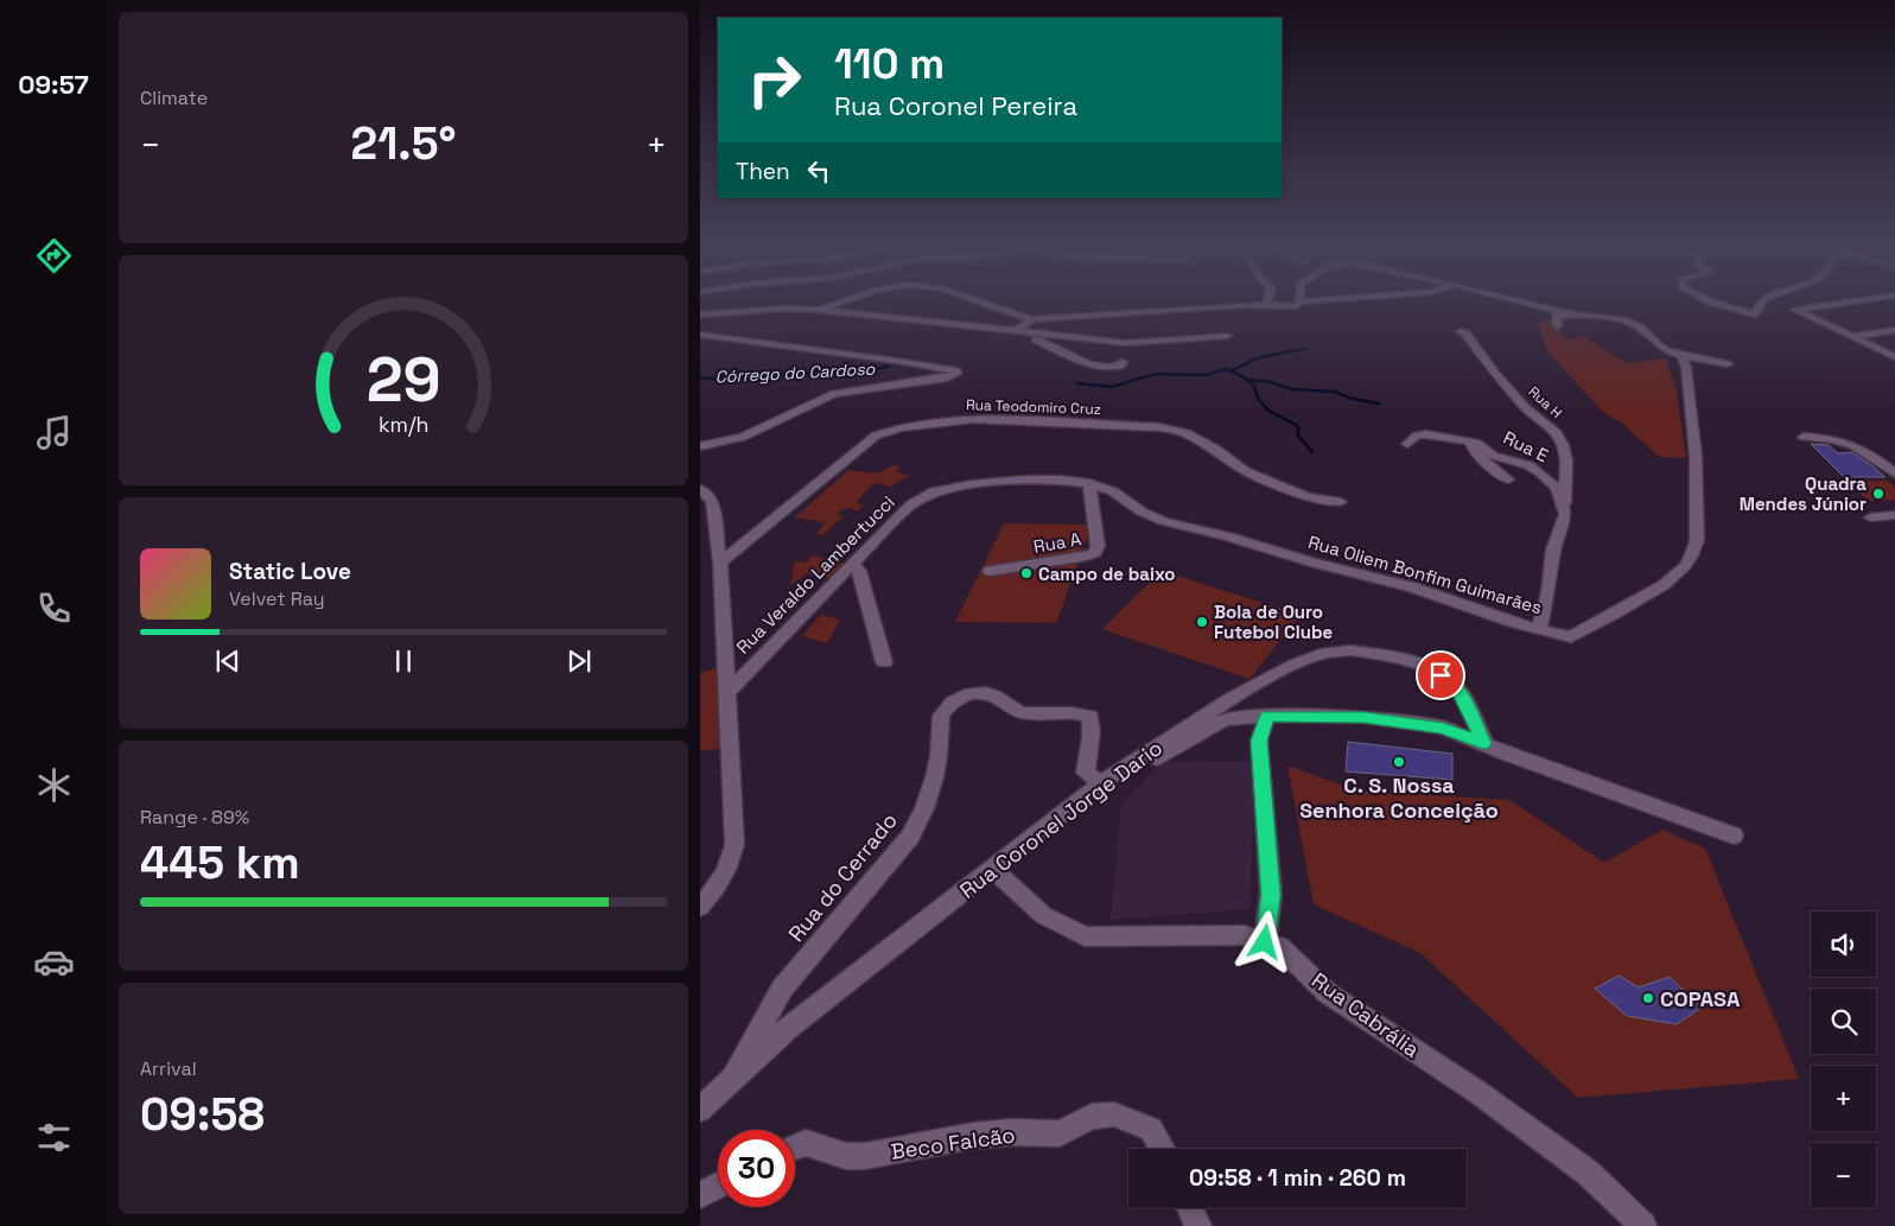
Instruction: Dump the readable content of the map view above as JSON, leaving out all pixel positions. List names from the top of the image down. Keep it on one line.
{"streets":{"street":["Rua H","Rua Teodomiro Cruz","Rua E","Rua A","Rua Veraldo Lambertucci","Rua Oliem Bonfim Guimarães","Rua Coronel Jorge Dario","Rua do Cerrado","Rua Cabrália","Beco Falcão"]},"crossings":[["Rua H","Rua E"],["Rua A","Rua Oliem Bonfim Guimarães"],["Rua Veraldo Lambertucci","Rua Oliem Bonfim Guimarães"],["Rua Coronel Jorge Dario","Rua do Cerrado"],["Rua Coronel Jorge Dario","Rua Cabrália"]],"water":["Córrego do Cardoso"],"places":["Quadra Mendes Júnior","Campo de baixo","Bola de Ouro Futebol Clube","C. S. Nossa Senhora Conceição","COPASA"],"page":{"tabs":"09:57","tile":["Climate",["Range · 89%","445 km"],["Arrival","09:58"]],"turn":["110 m","Rua Coronel Pereira"],"heat":["−","21.5°","+"],"then":"Then","song":["Static Love","Velvet Ray"],"map_buttons":["+","−"],"limit":"30","trip":"09:58 · 1 min · 260 m","gauge":["29","km/h"]}}
